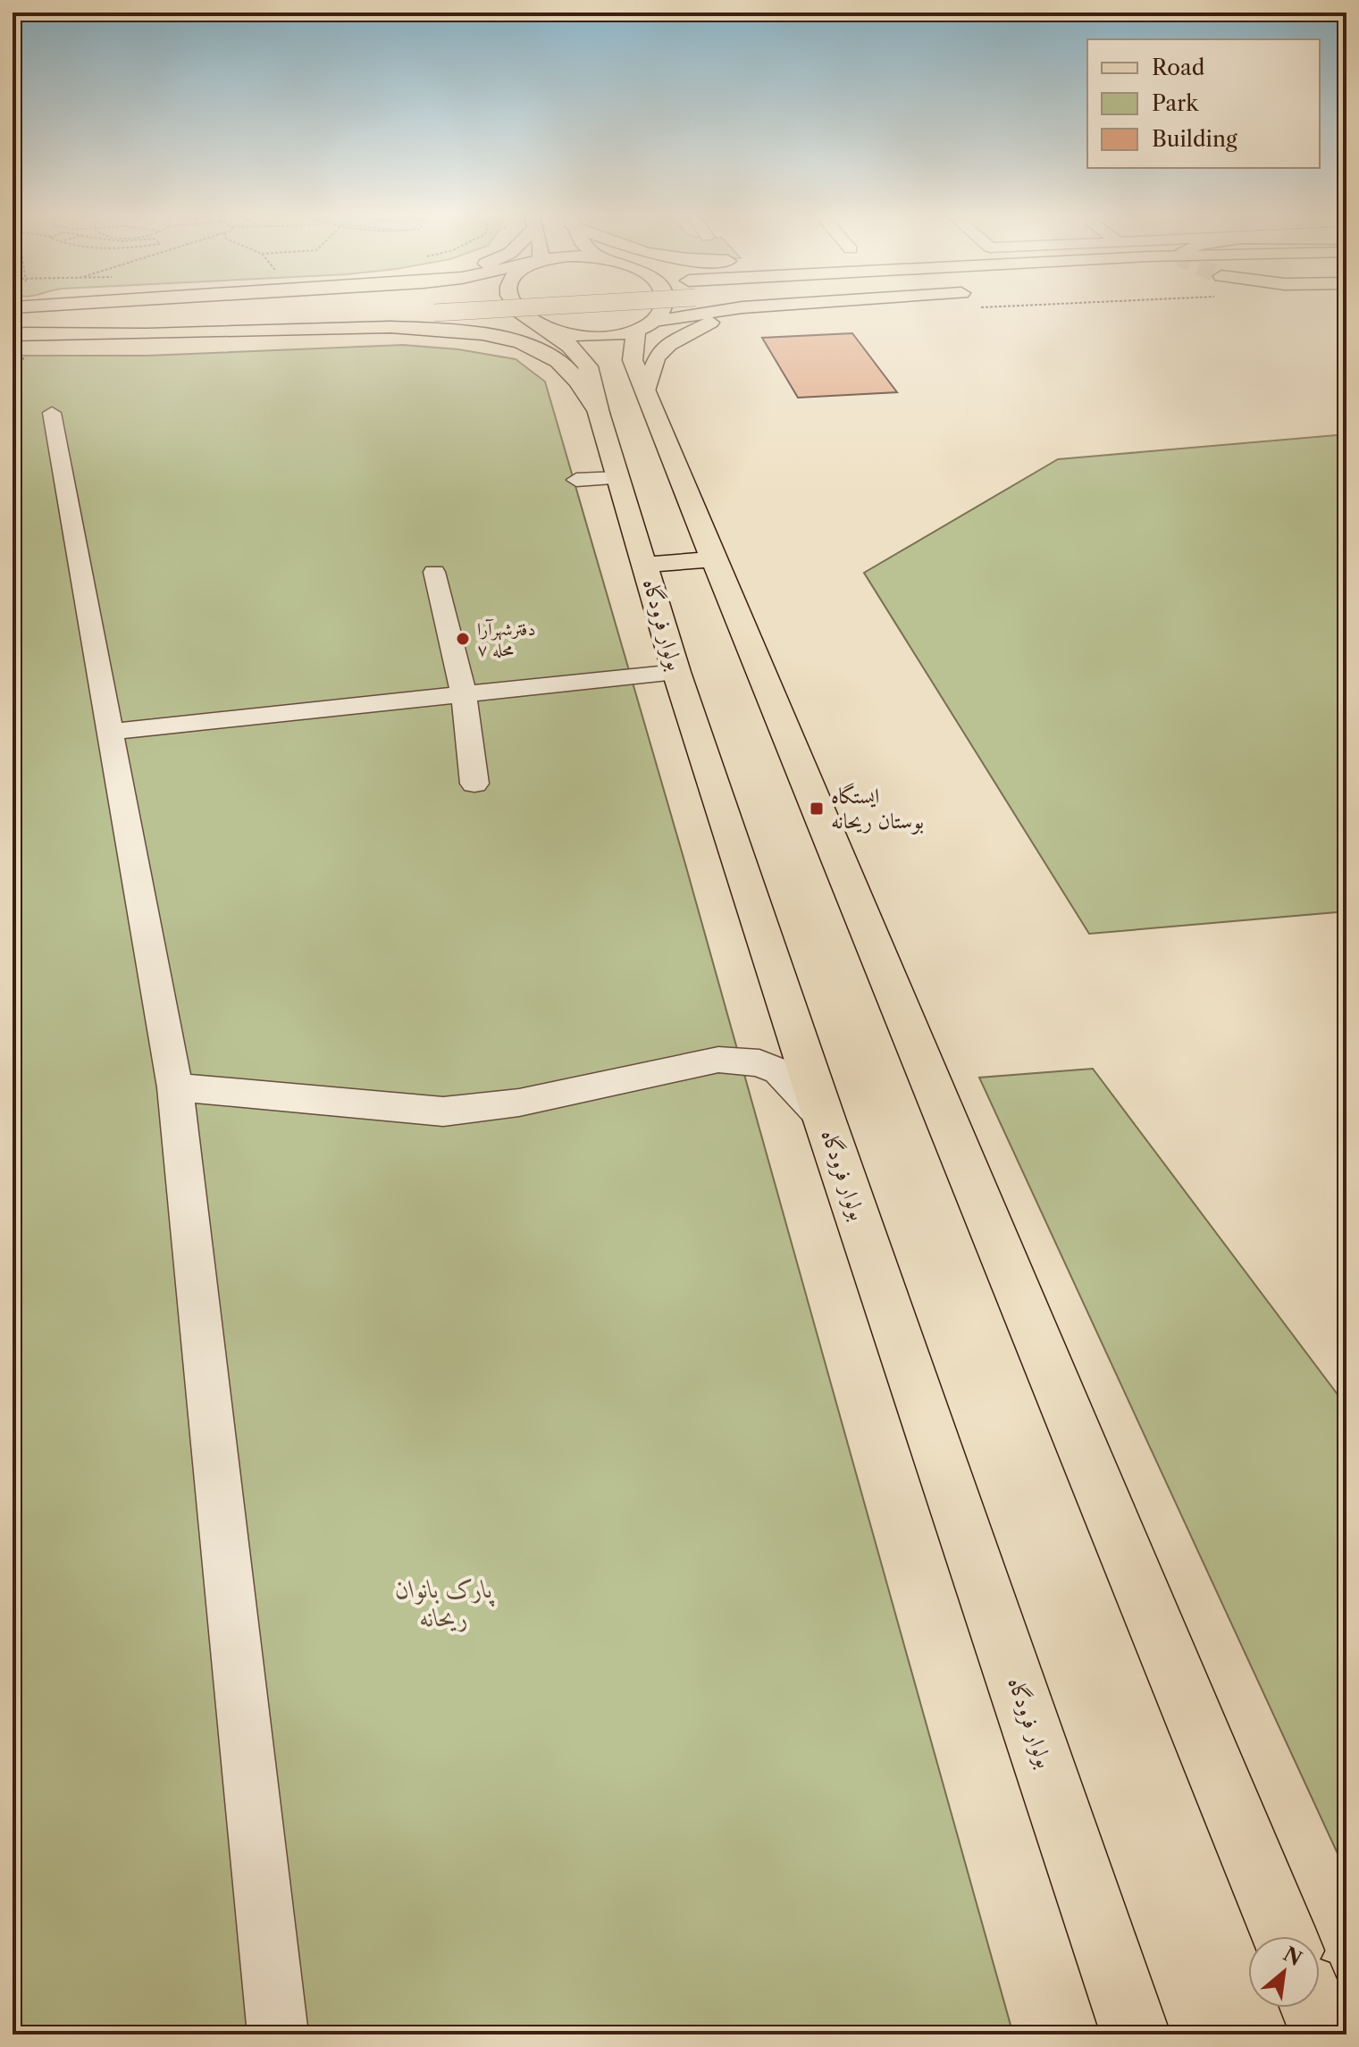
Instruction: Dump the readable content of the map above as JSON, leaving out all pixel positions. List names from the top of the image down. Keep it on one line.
{"streets":{"main road":["بولوار فرودگاه"]},"parks":["پارک بانوان ریحانه"],"places":{"other":["دفترشهرآرا محله ۷"],"transit":["ایستگاه بوستان ریحانه"]},"legend":["Road","Park","Building"],"north":"top right"}
